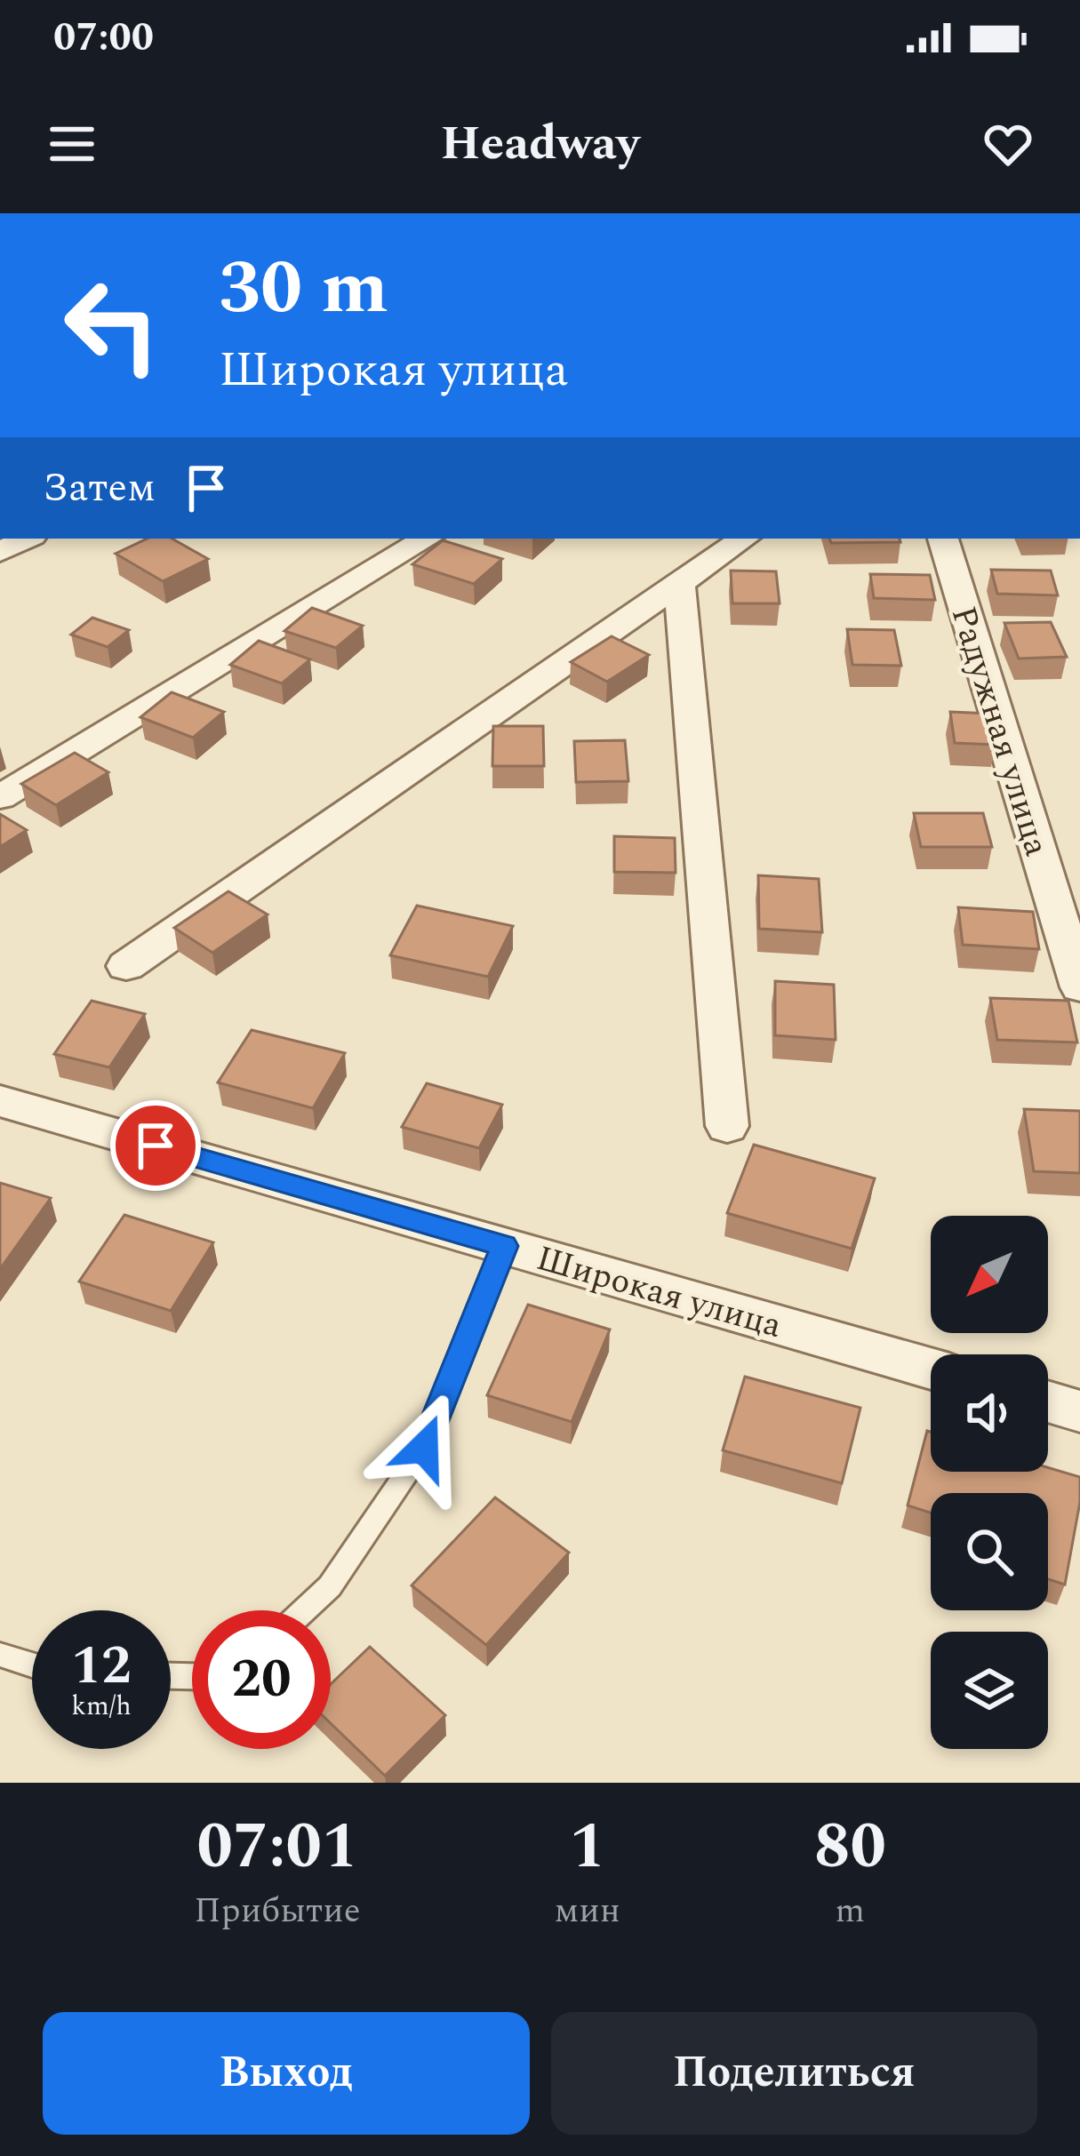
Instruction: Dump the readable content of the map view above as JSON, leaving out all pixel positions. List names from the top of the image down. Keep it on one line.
{"streets":{"street":["Радужная улица","Широкая улица"]},"north":"bottom left","page":{"status":"07:00","header":"Headway","turn":["30 m","Широкая улица"],"then":"Затем","speed":"12 km/h","limit":"20","eta":["07:01","Прибытие","1","мин","80","m"],"buttons":["Выход","Поделиться"]}}
